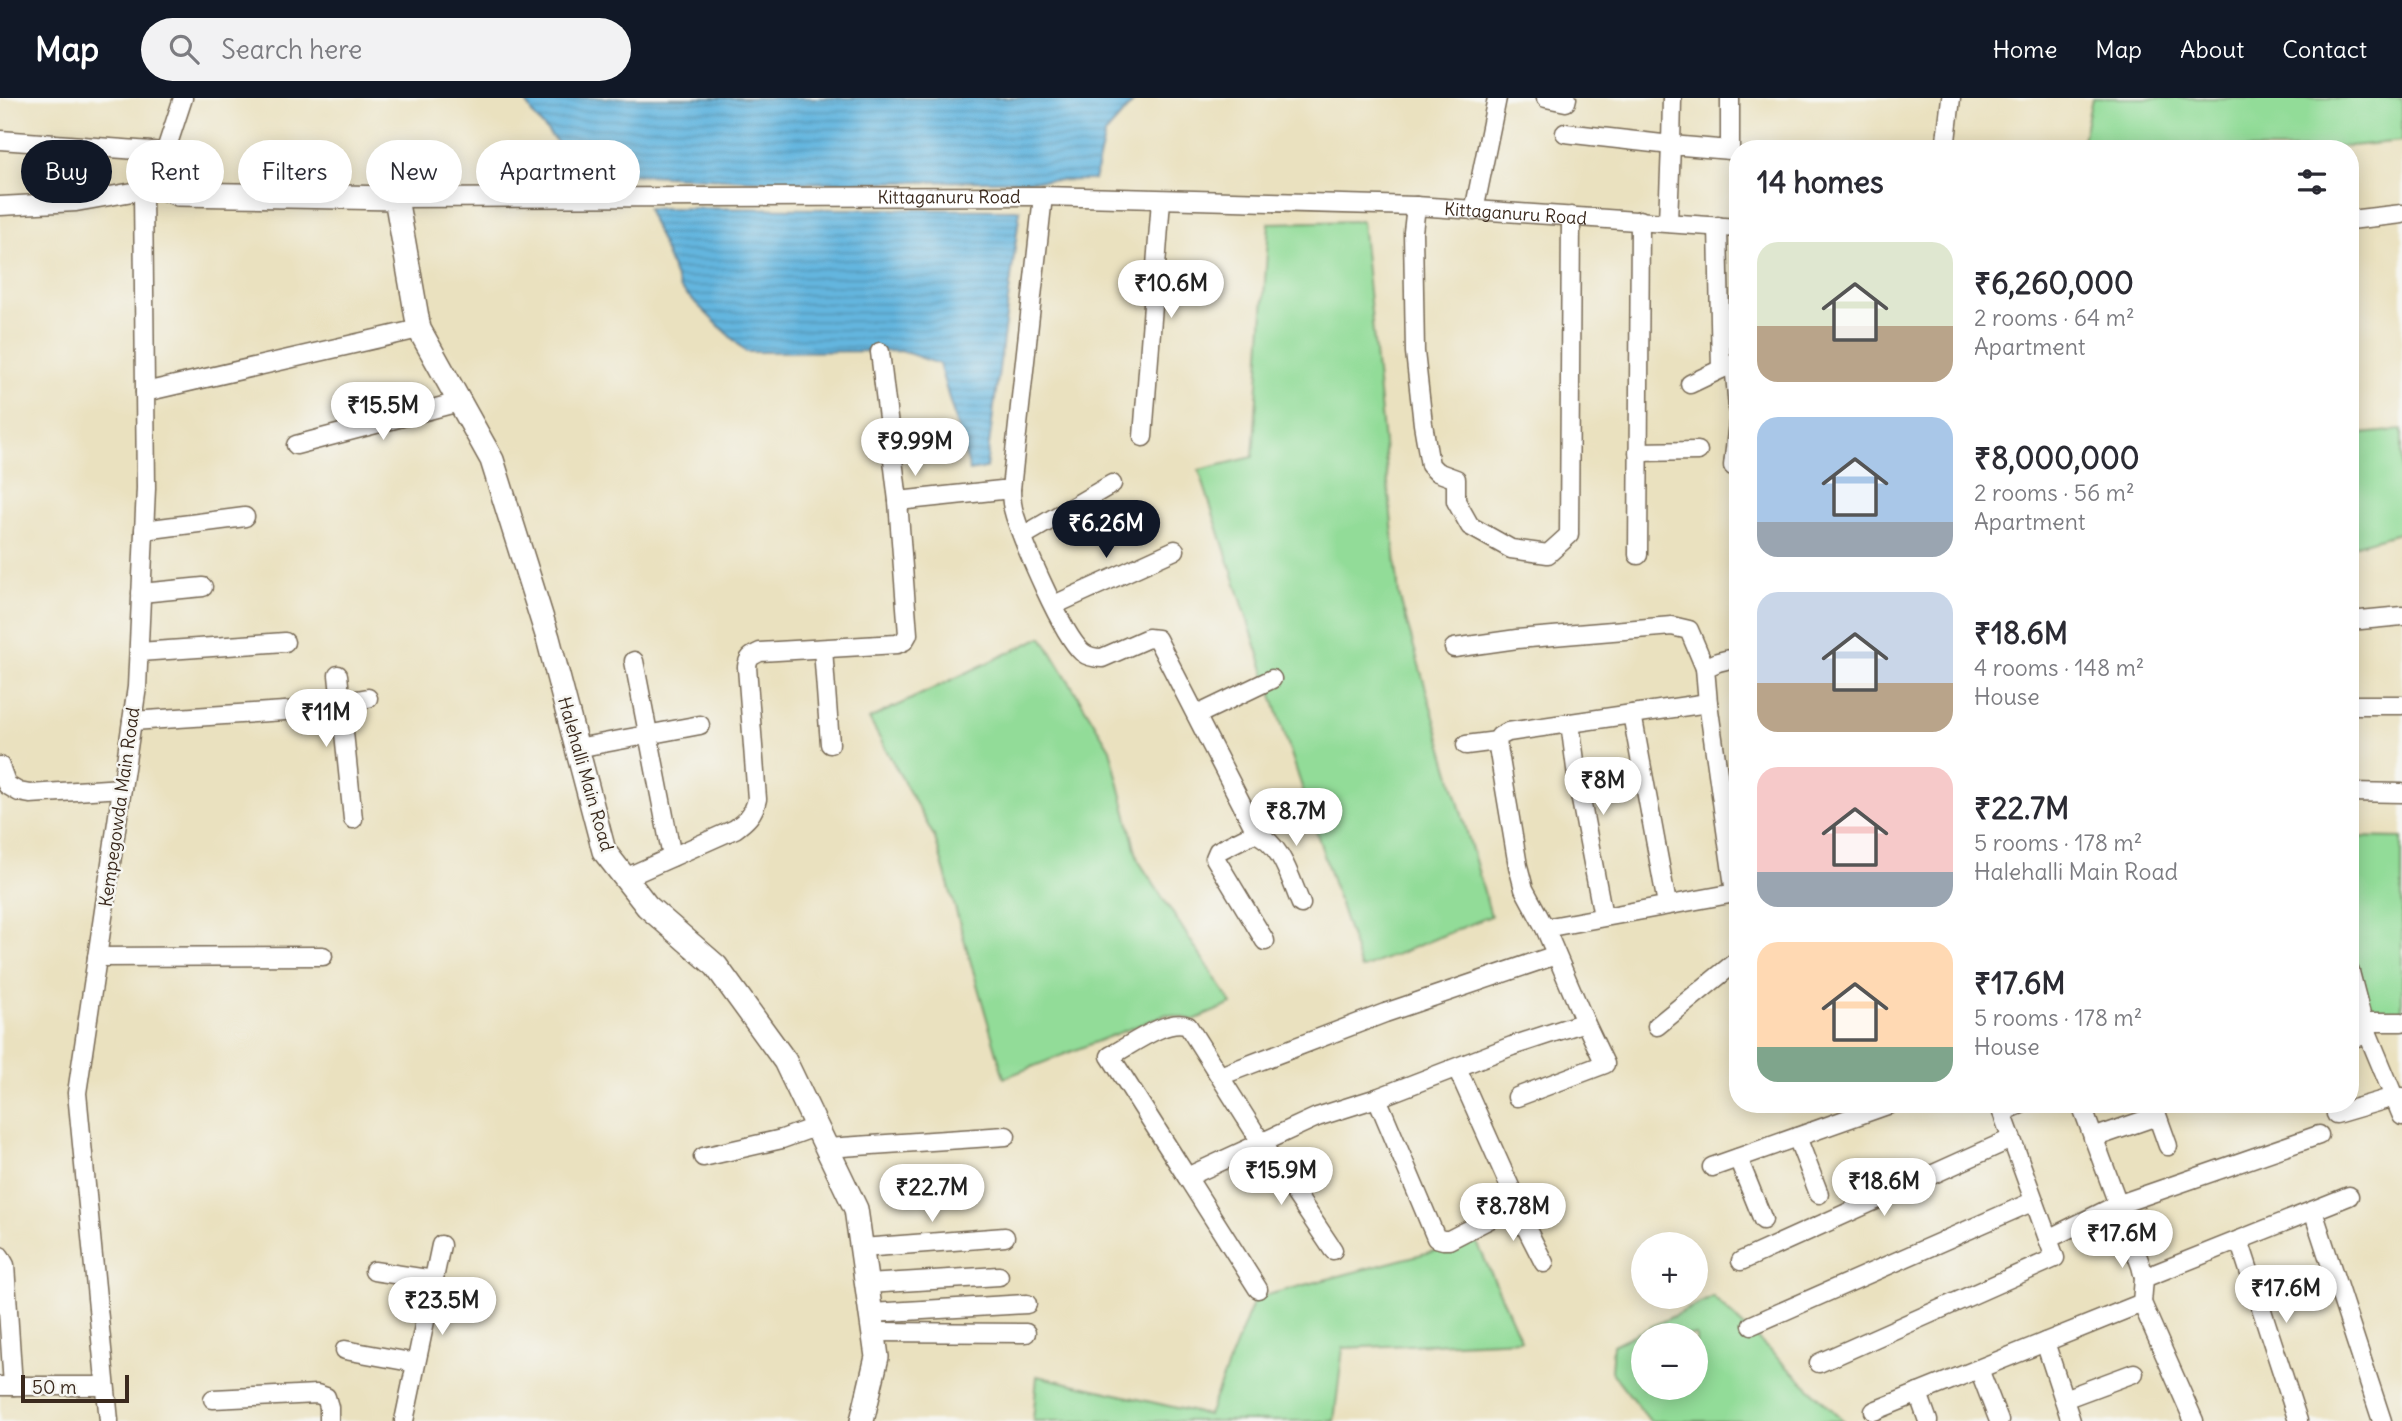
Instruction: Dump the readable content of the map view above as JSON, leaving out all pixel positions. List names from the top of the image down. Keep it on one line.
{"streets":{"main road":["Kittaganuru Road","Halehalli Main Road"],"street":["Kempegowda Main Road"]},"scale_bar":"50 m","page":{"header":"Map","search":"Search here","nav":["Home","Map","About","Contact"],"chip":["Buy","Rent","Filters","New","Apartment"],"heading":"14 homes","list":[{"name":"₹6,260,000","note":"2 rooms · 64 m² · Apartment"},{"name":"₹8,000,000","note":"2 rooms · 56 m² · Apartment"},{"name":"₹18.6M","note":"4 rooms · 148 m² · House"},{"name":"₹22.7M","note":"5 rooms · 178 m² · Halehalli Main Road"},{"name":"₹17.6M","note":"5 rooms · 178 m² · House"}],"price":["₹10.6M","₹15.5M","₹9.99M","₹6.26M","₹11M","₹8M","₹8.7M","₹15.9M","₹18.6M","₹22.7M","₹8.78M","₹17.6M","₹17.6M","₹23.5M"],"map_buttons":["+","−"],"scale":"50 m"}}
